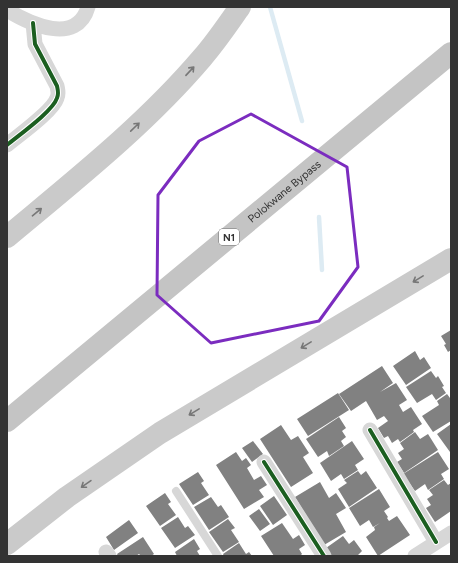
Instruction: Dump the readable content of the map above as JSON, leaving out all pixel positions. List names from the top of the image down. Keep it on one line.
{"streets":{"highway":["Polokwane Bypass","N1"]}}
